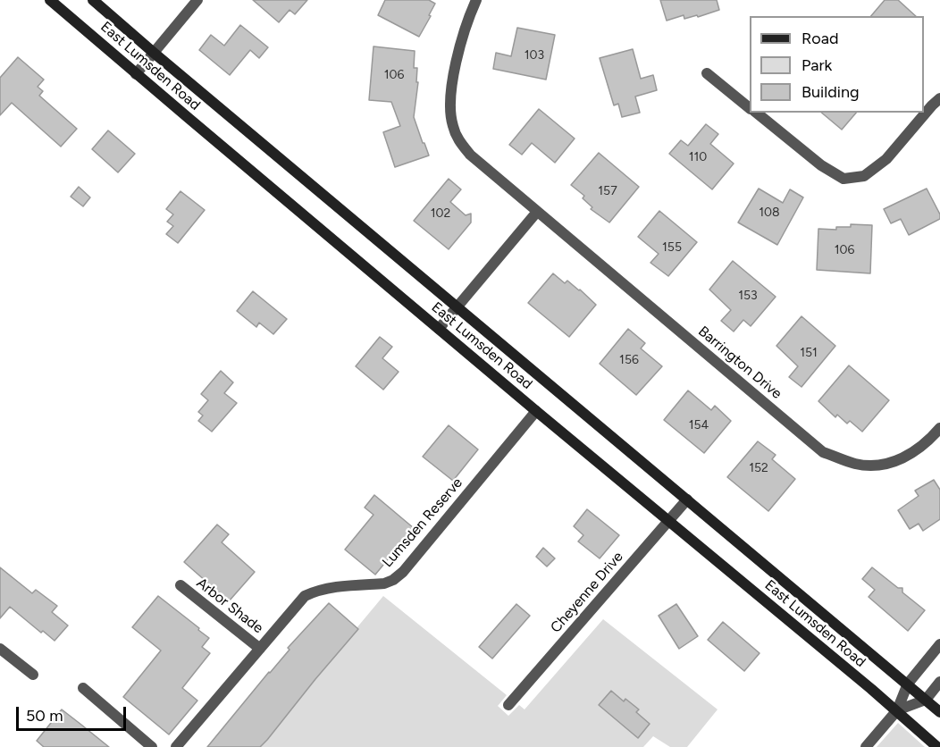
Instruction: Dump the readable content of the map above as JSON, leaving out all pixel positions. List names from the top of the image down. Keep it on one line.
{"streets":{"main road":["East Lumsden Road"],"street":["Barrington Drive","Lumsden Reserve","Cheyenne Drive","Arbor Shade"]},"crossings":[["East Lumsden Road","Lumsden Reserve"],["East Lumsden Road","Cheyenne Drive"],["Lumsden Reserve","Arbor Shade"]],"house_numbers":["103","106","110","157","108","102","155","106","153","151","156","154","152"],"legend":["Road","Park","Building"],"scale_bar":"50 m"}
